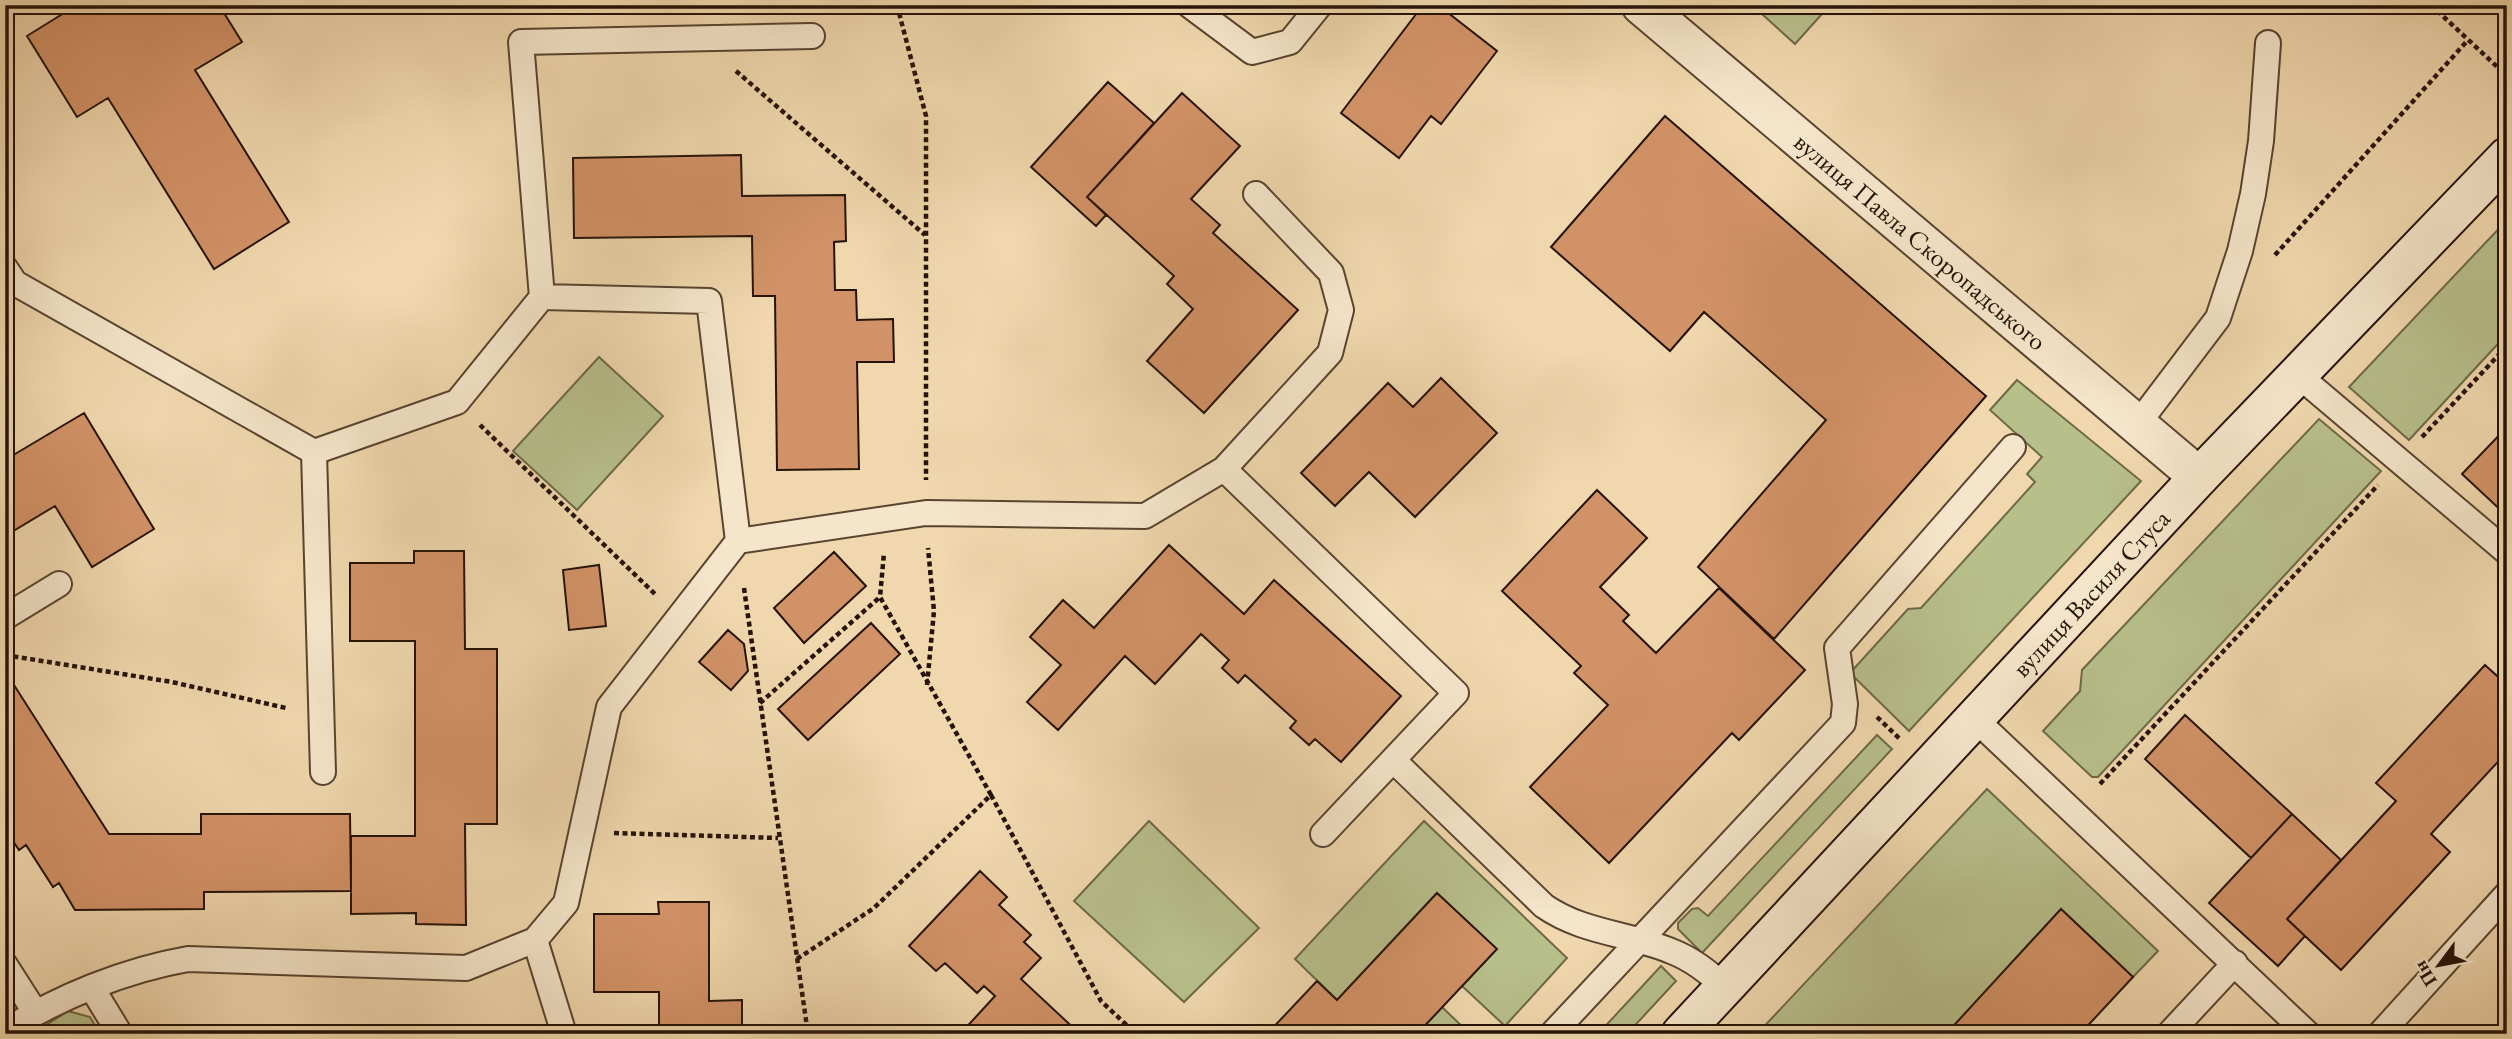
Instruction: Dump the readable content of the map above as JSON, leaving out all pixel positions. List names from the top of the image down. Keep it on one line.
{"streets":{"street":["вулиця Павла Скоропадського","вулиця Василя Стуса"]},"crossings":[["вулиця Павла Скоропадського","вулиця Василя Стуса"]],"north":"bottom left"}
